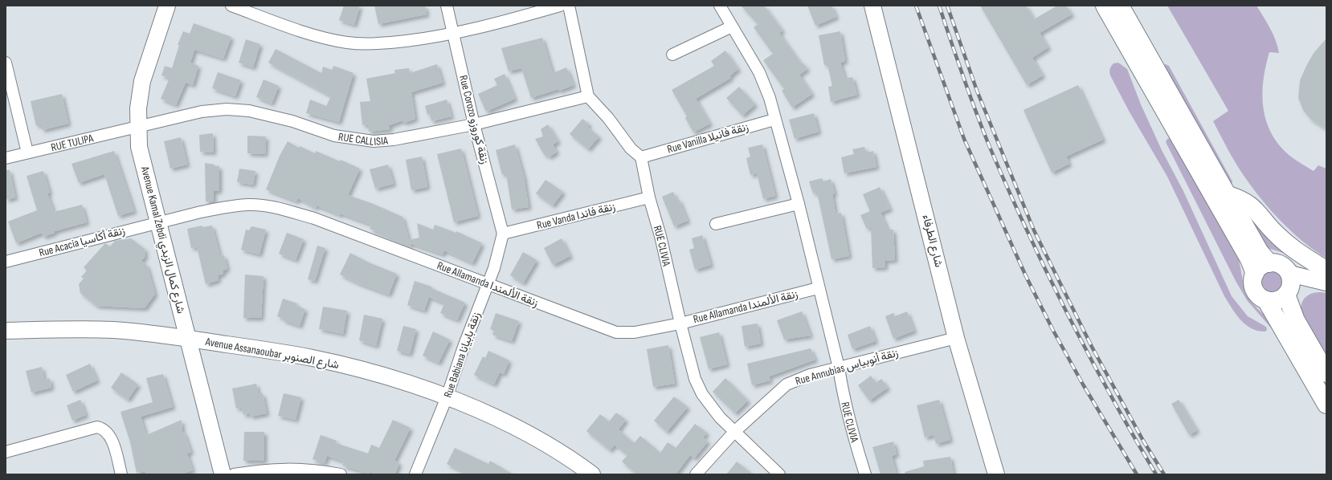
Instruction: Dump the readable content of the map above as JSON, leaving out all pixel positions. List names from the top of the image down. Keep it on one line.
{"streets":{"street":["Rue Corozo زنقة كوروزو","RUE CALLISIA","Rue Vanilla زنقة فانيلا","RUE TULIPA","Rue Vanda زنقة فاندا","Avenue Kamal Zebdi شارع كمال الزبدي","شارع الطرفاء","Rue Acacia زنقة أكاسيا","RUE CLIVIA","Rue Allamanda زنقة الألمندا","Avenue Assanaoubar شارع الصنوبر","Rue Babiana زنقة بابيانا","Rue Annubias زنقة أنوبياس"]},"crossings":[["Rue Corozo زنقة كوروزو","RUE CALLISIA"],["Rue Corozo زنقة كوروزو","Rue Vanda زنقة فاندا"],["Rue Corozo زنقة كوروزو","Rue Babiana زنقة بابيانا"],["RUE CALLISIA","RUE TULIPA"],["RUE CALLISIA","Avenue Kamal Zebdi شارع كمال الزبدي"],["Rue Vanilla زنقة فانيلا","RUE CLIVIA"],["RUE TULIPA","Avenue Kamal Zebdi شارع كمال الزبدي"],["Rue Vanda زنقة فاندا","RUE CLIVIA"],["Rue Vanda زنقة فاندا","Rue Babiana زنقة بابيانا"],["Avenue Kamal Zebdi شارع كمال الزبدي","Rue Acacia زنقة أكاسيا"],["Avenue Kamal Zebdi شارع كمال الزبدي","Rue Allamanda زنقة الألمندا"],["Avenue Kamal Zebdi شارع كمال الزبدي","Avenue Assanaoubar شارع الصنوبر"],["شارع الطرفاء","Rue Annubias زنقة أنوبياس"],["Rue Acacia زنقة أكاسيا","Rue Allamanda زنقة الألمندا"],["RUE CLIVIA","Rue Allamanda زنقة الألمندا"],["RUE CLIVIA","Rue Annubias زنقة أنوبياس"],["Rue Allamanda زنقة الألمندا","Rue Babiana زنقة بابيانا"],["Avenue Assanaoubar شارع الصنوبر","Rue Babiana زنقة بابيانا"]]}
